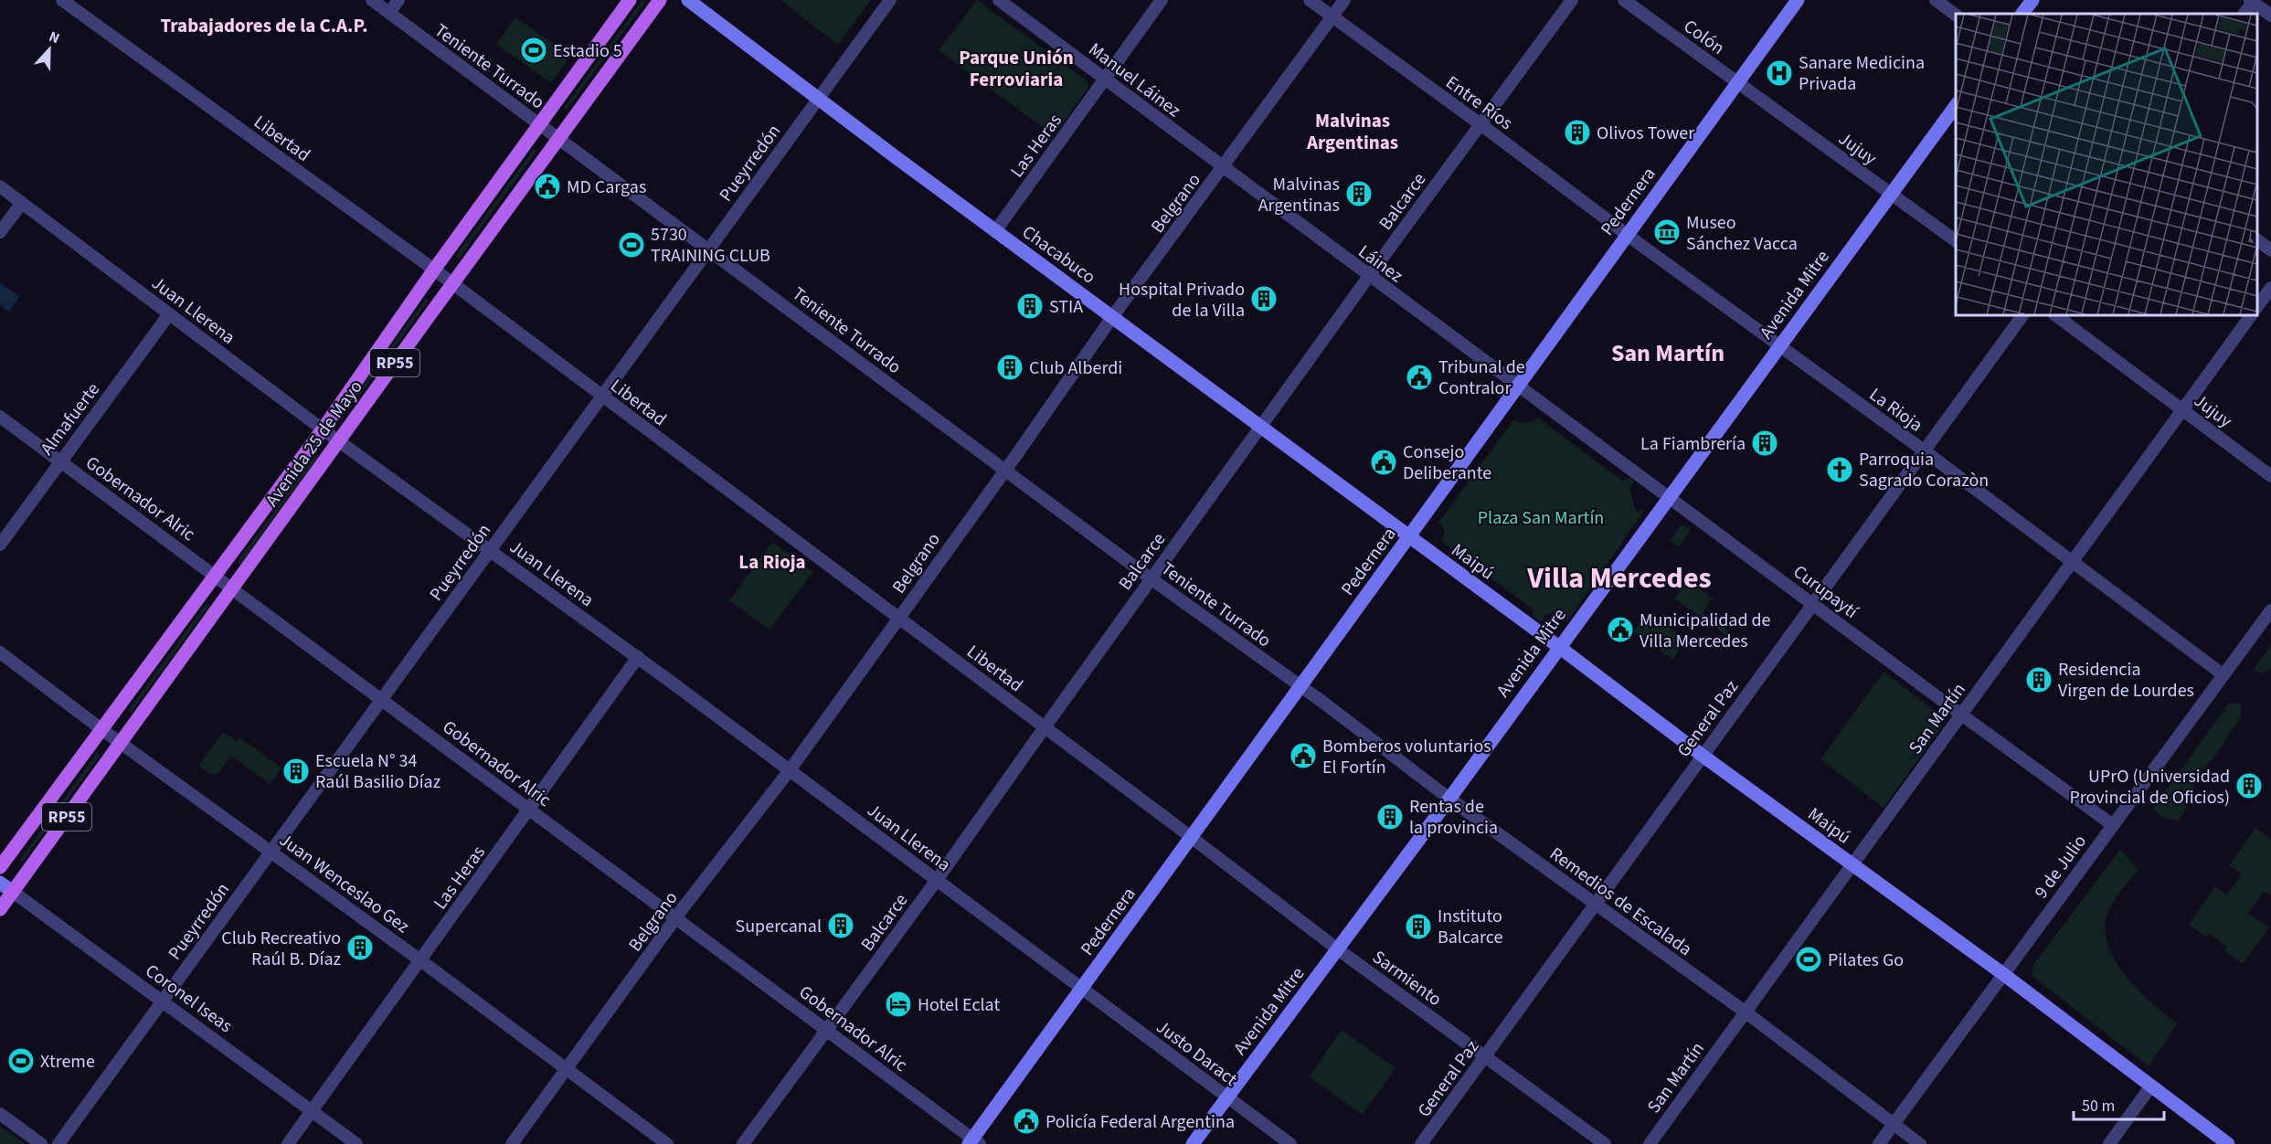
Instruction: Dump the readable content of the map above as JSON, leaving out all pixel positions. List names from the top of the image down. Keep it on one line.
{"streets":{"main road":["RP55","Avenida 25 de Mayo"],"street":["Colón","Teniente Turrado","Manuel Láinez","Entre Ríos","Libertad","Las Heras","Jujuy","Pueyrredón","Balcarce","Pedernera","Belgrano","Chacabuco","Láinez","Avenida Mitre","Juan Llerena","La Rioja","Almafuerte","Gobernador Alric","Maipú","Curupaytí","General Paz","San Martín","9 de Julio","Juan Wenceslao Gez","Remedios de Escalada","Sarmiento","Coronel Iseas","Justo Daract"]},"crossings":[["Colón","Jujuy"],["Colón","Pedernera"],["Teniente Turrado","Pueyrredón"],["Teniente Turrado","Balcarce"],["Teniente Turrado","Pedernera"],["Teniente Turrado","Belgrano"],["Teniente Turrado","Avenida 25 de Mayo"],["Teniente Turrado","Remedios de Escalada"],["Manuel Láinez","Las Heras"],["Manuel Láinez","Belgrano"],["Manuel Láinez","Láinez"],["Entre Ríos","Balcarce"],["Entre Ríos","Pedernera"],["Entre Ríos","Belgrano"],["Entre Ríos","La Rioja"],["Libertad","Pueyrredón"],["Libertad","Balcarce"],["Libertad","Pedernera"],["Libertad","Belgrano"],["Libertad","Avenida 25 de Mayo"],["Libertad","Sarmiento"],["Las Heras","Chacabuco"],["Las Heras","Juan Llerena"],["Las Heras","Gobernador Alric"],["Las Heras","Juan Wenceslao Gez"],["Las Heras","Coronel Iseas"],["Jujuy","Pedernera"],["Jujuy","Avenida Mitre"],["Jujuy","San Martín"],["Pueyrredón","Chacabuco"],["Pueyrredón","Juan Llerena"],["Pueyrredón","Gobernador Alric"],["Pueyrredón","Juan Wenceslao Gez"],["Pueyrredón","Coronel Iseas"],["Balcarce","Chacabuco"],["Balcarce","Láinez"],["Balcarce","Juan Llerena"],["Balcarce","Gobernador Alric"],["Pedernera","Chacabuco"],["Pedernera","Láinez"],["Pedernera","Juan Llerena"],["Pedernera","La Rioja"],["Pedernera","Gobernador Alric"],["Pedernera","Maipú"],["Pedernera","Curupaytí"],["Pedernera","Remedios de Escalada"],["Pedernera","Sarmiento"],["Pedernera","Justo Daract"],["Belgrano","Chacabuco"],["Belgrano","Láinez"],["Belgrano","Juan Llerena"],["Belgrano","Gobernador Alric"],["Belgrano","Juan Wenceslao Gez"],["Chacabuco","Maipú"],["Láinez","Curupaytí"],["Avenida Mitre","La Rioja"],["Avenida Mitre","Maipú"],["Avenida Mitre","Curupaytí"],["Avenida Mitre","Remedios de Escalada"],["Avenida Mitre","Sarmiento"],["Avenida Mitre","Justo Daract"],["Juan Llerena","Almafuerte"],["Juan Llerena","Avenida 25 de Mayo"],["Juan Llerena","Justo Daract"],["La Rioja","General Paz"],["La Rioja","San Martín"],["La Rioja","9 de Julio"],["Almafuerte","Gobernador Alric"],["Avenida 25 de Mayo","Gobernador Alric"],["Avenida 25 de Mayo","Juan Wenceslao Gez"],["Avenida 25 de Mayo","Coronel Iseas"],["Maipú","General Paz"],["Maipú","San Martín"],["Maipú","9 de Julio"],["Curupaytí","General Paz"],["Curupaytí","San Martín"],["Curupaytí","9 de Julio"],["General Paz","Remedios de Escalada"],["General Paz","Sarmiento"],["San Martín","Remedios de Escalada"],["9 de Julio","Remedios de Escalada"]],"districts":["Trabajadores de la C.A.P.","Parque Unión Ferroviaria","Malvinas Argentinas","San Martín","La Rioja","Villa Mercedes"],"parks":["Plaza San Martín"],"places":{"sports":["Estadio 5","5730 TRAINING CLUB","Pilates Go","Xtreme"],"hospital":["Sanare Medicina Privada"],"building":["Olivos Tower","Malvinas Argentinas","Hospital Privado de la Villa","STIA","Club Alberdi","La Fiambrería","Residencia Virgen de Lourdes","Escuela N° 34 Raúl Basilio Díaz","UPrO (Universidad Provincial de Oficios)","Rentas de la provincia","Supercanal","Instituto Balcarce","Club Recreativo Raúl B. Díaz"],"public building":["MD Cargas","Tribunal de Contralor","Consejo Deliberante","Municipalidad de Villa Mercedes","Bomberos voluntarios El Fortín","Policía Federal Argentina"],"museum":["Museo Sánchez Vacca"],"church":["Parroquia Sagrado Corazòn"],"hotel":["Hotel Eclat"]},"scale_bar":"50 m","north":"top"}
